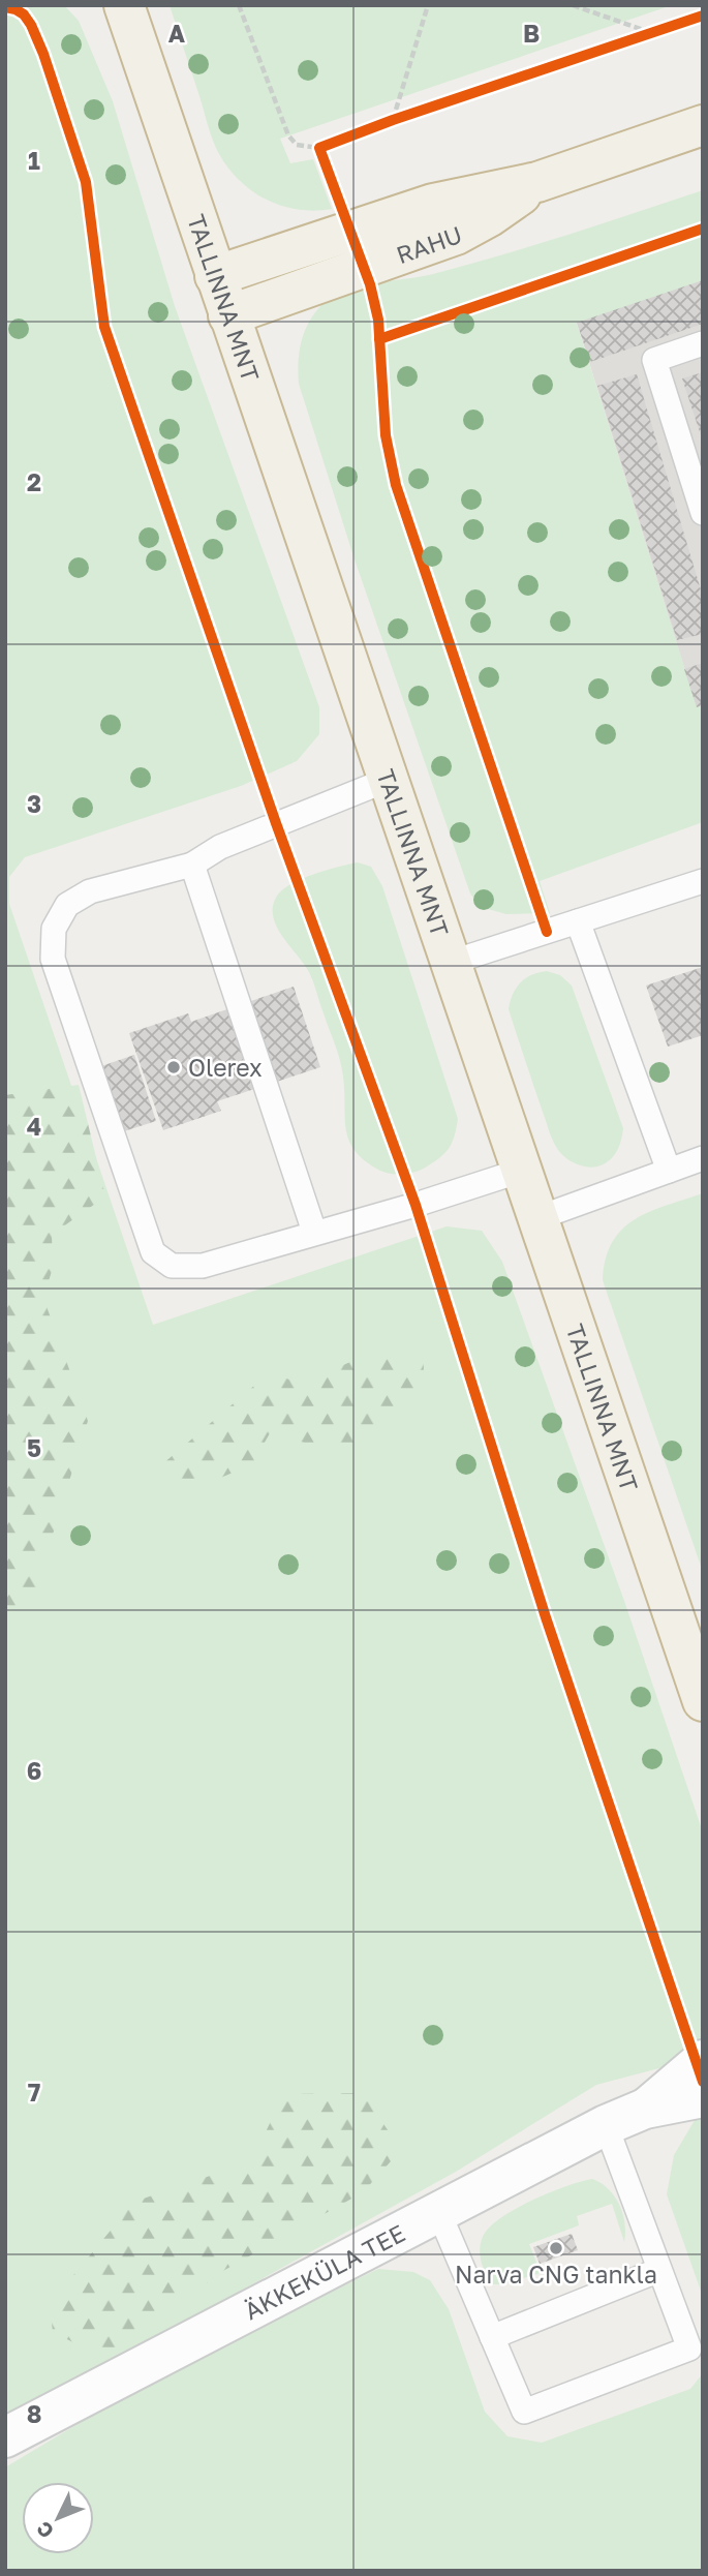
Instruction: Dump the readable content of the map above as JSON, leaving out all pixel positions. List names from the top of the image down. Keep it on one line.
{"streets":{"highway":["RAHU","TALLINNA MNT"],"street":["ÄKKEKÜLA TEE"]},"crossings":[["RAHU","TALLINNA MNT"]],"places":["Olerex","Narva CNG tankla"],"north":"bottom left","grid":{"columns":["A","B"],"rows":["1","2","3","4","5","6","7","8"]}}
